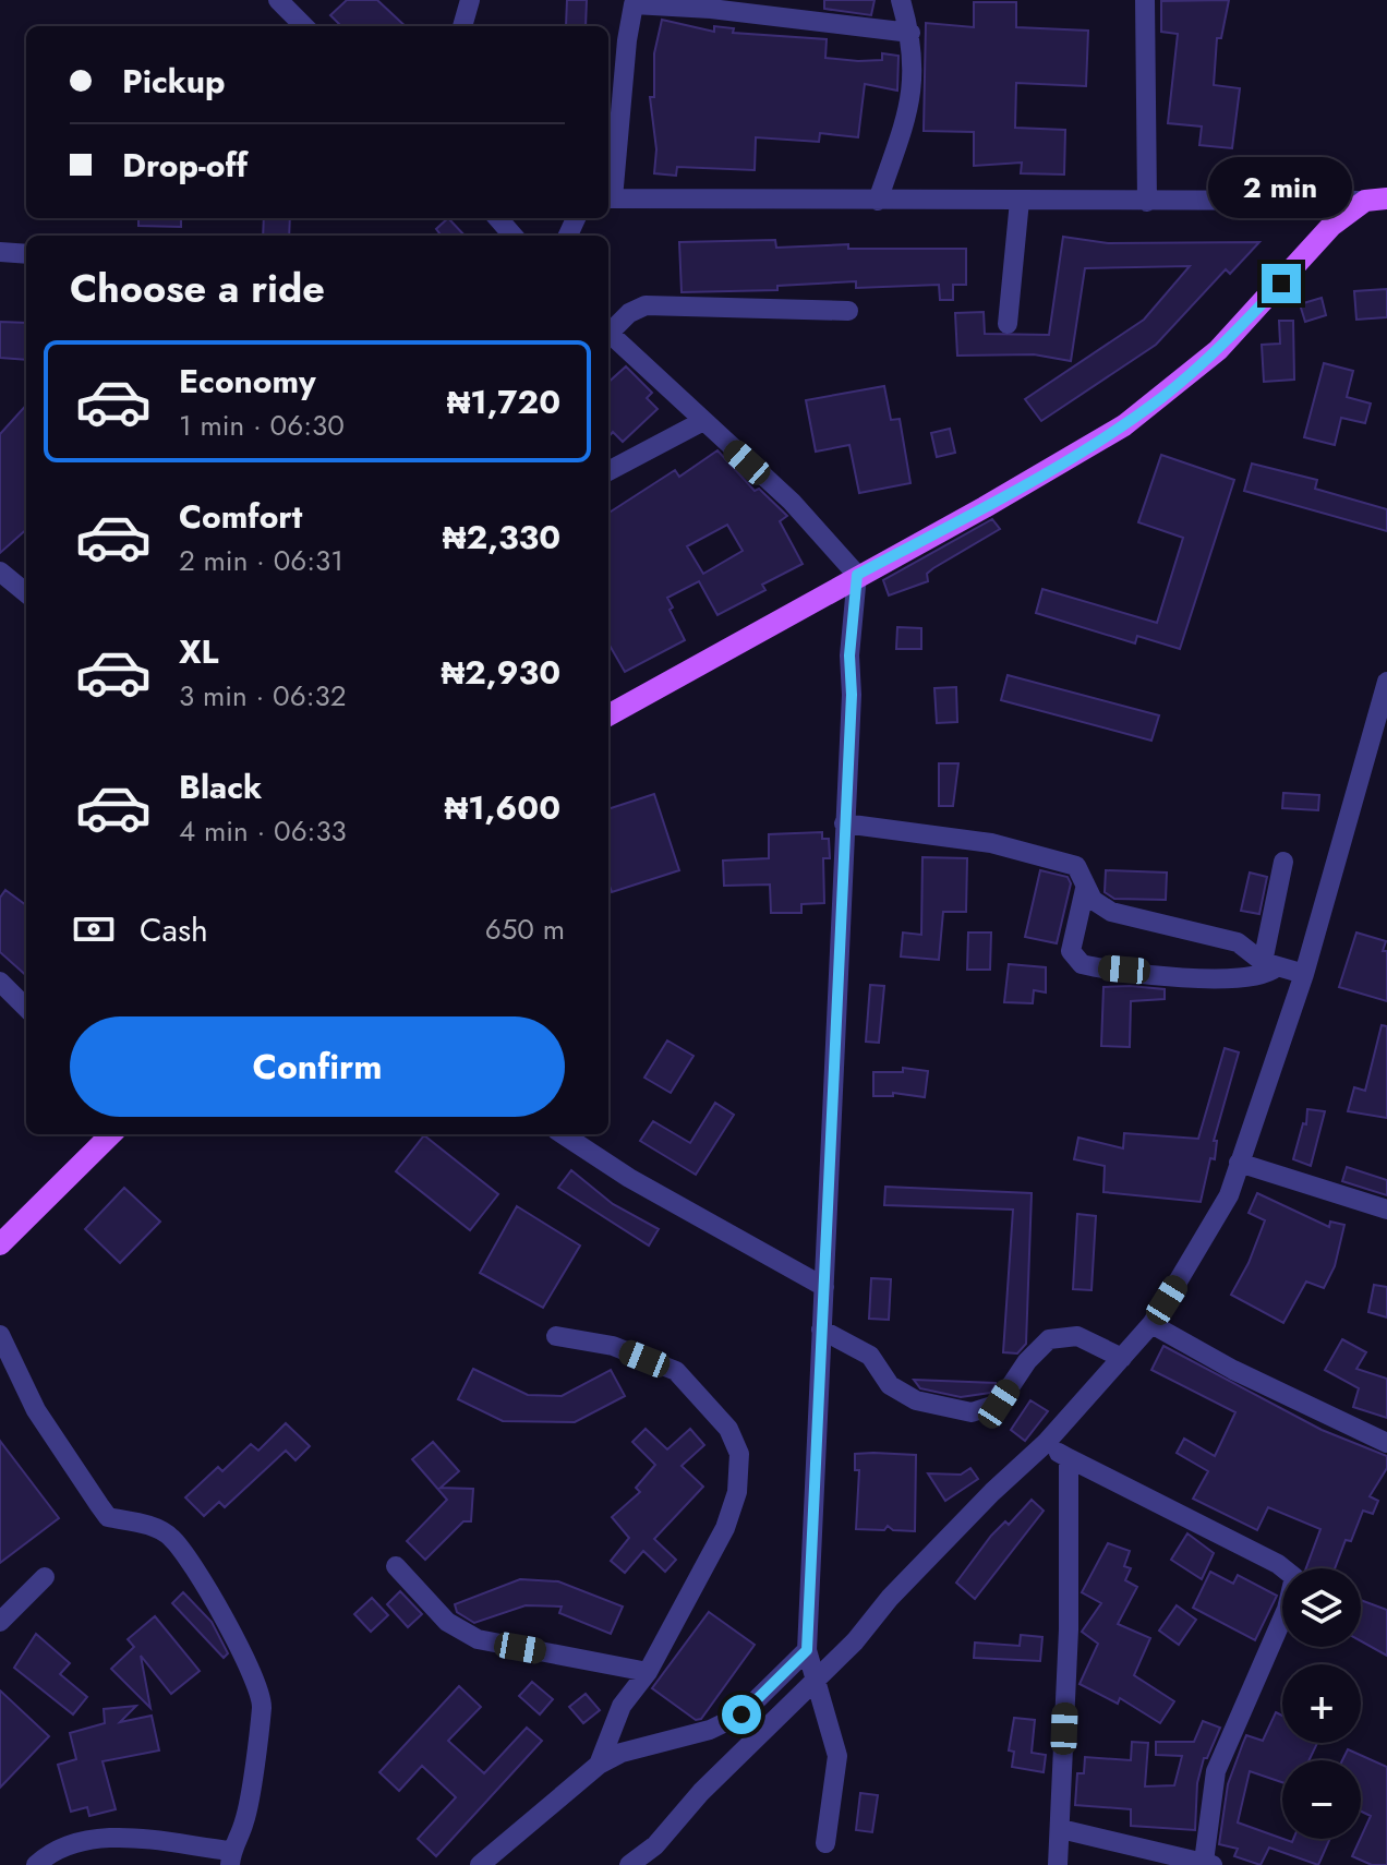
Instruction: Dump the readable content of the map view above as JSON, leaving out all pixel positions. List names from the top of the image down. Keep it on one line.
{"page":{"banner":["Pickup","Drop-off"],"bubble":"2 min","heading":"Choose a ride","list":[{"name":"Economy","note":"1 min · 06:30","value":"₦1,720"},{"name":"Comfort","note":"2 min · 06:31","value":"₦2,330"},{"name":"XL","note":"3 min · 06:32","value":"₦2,930"},{"name":"Black","note":"4 min · 06:33","value":"₦1,600"}],"pay":["Cash","650 m"],"buttons":"Confirm","map_buttons":["+","−"]}}
